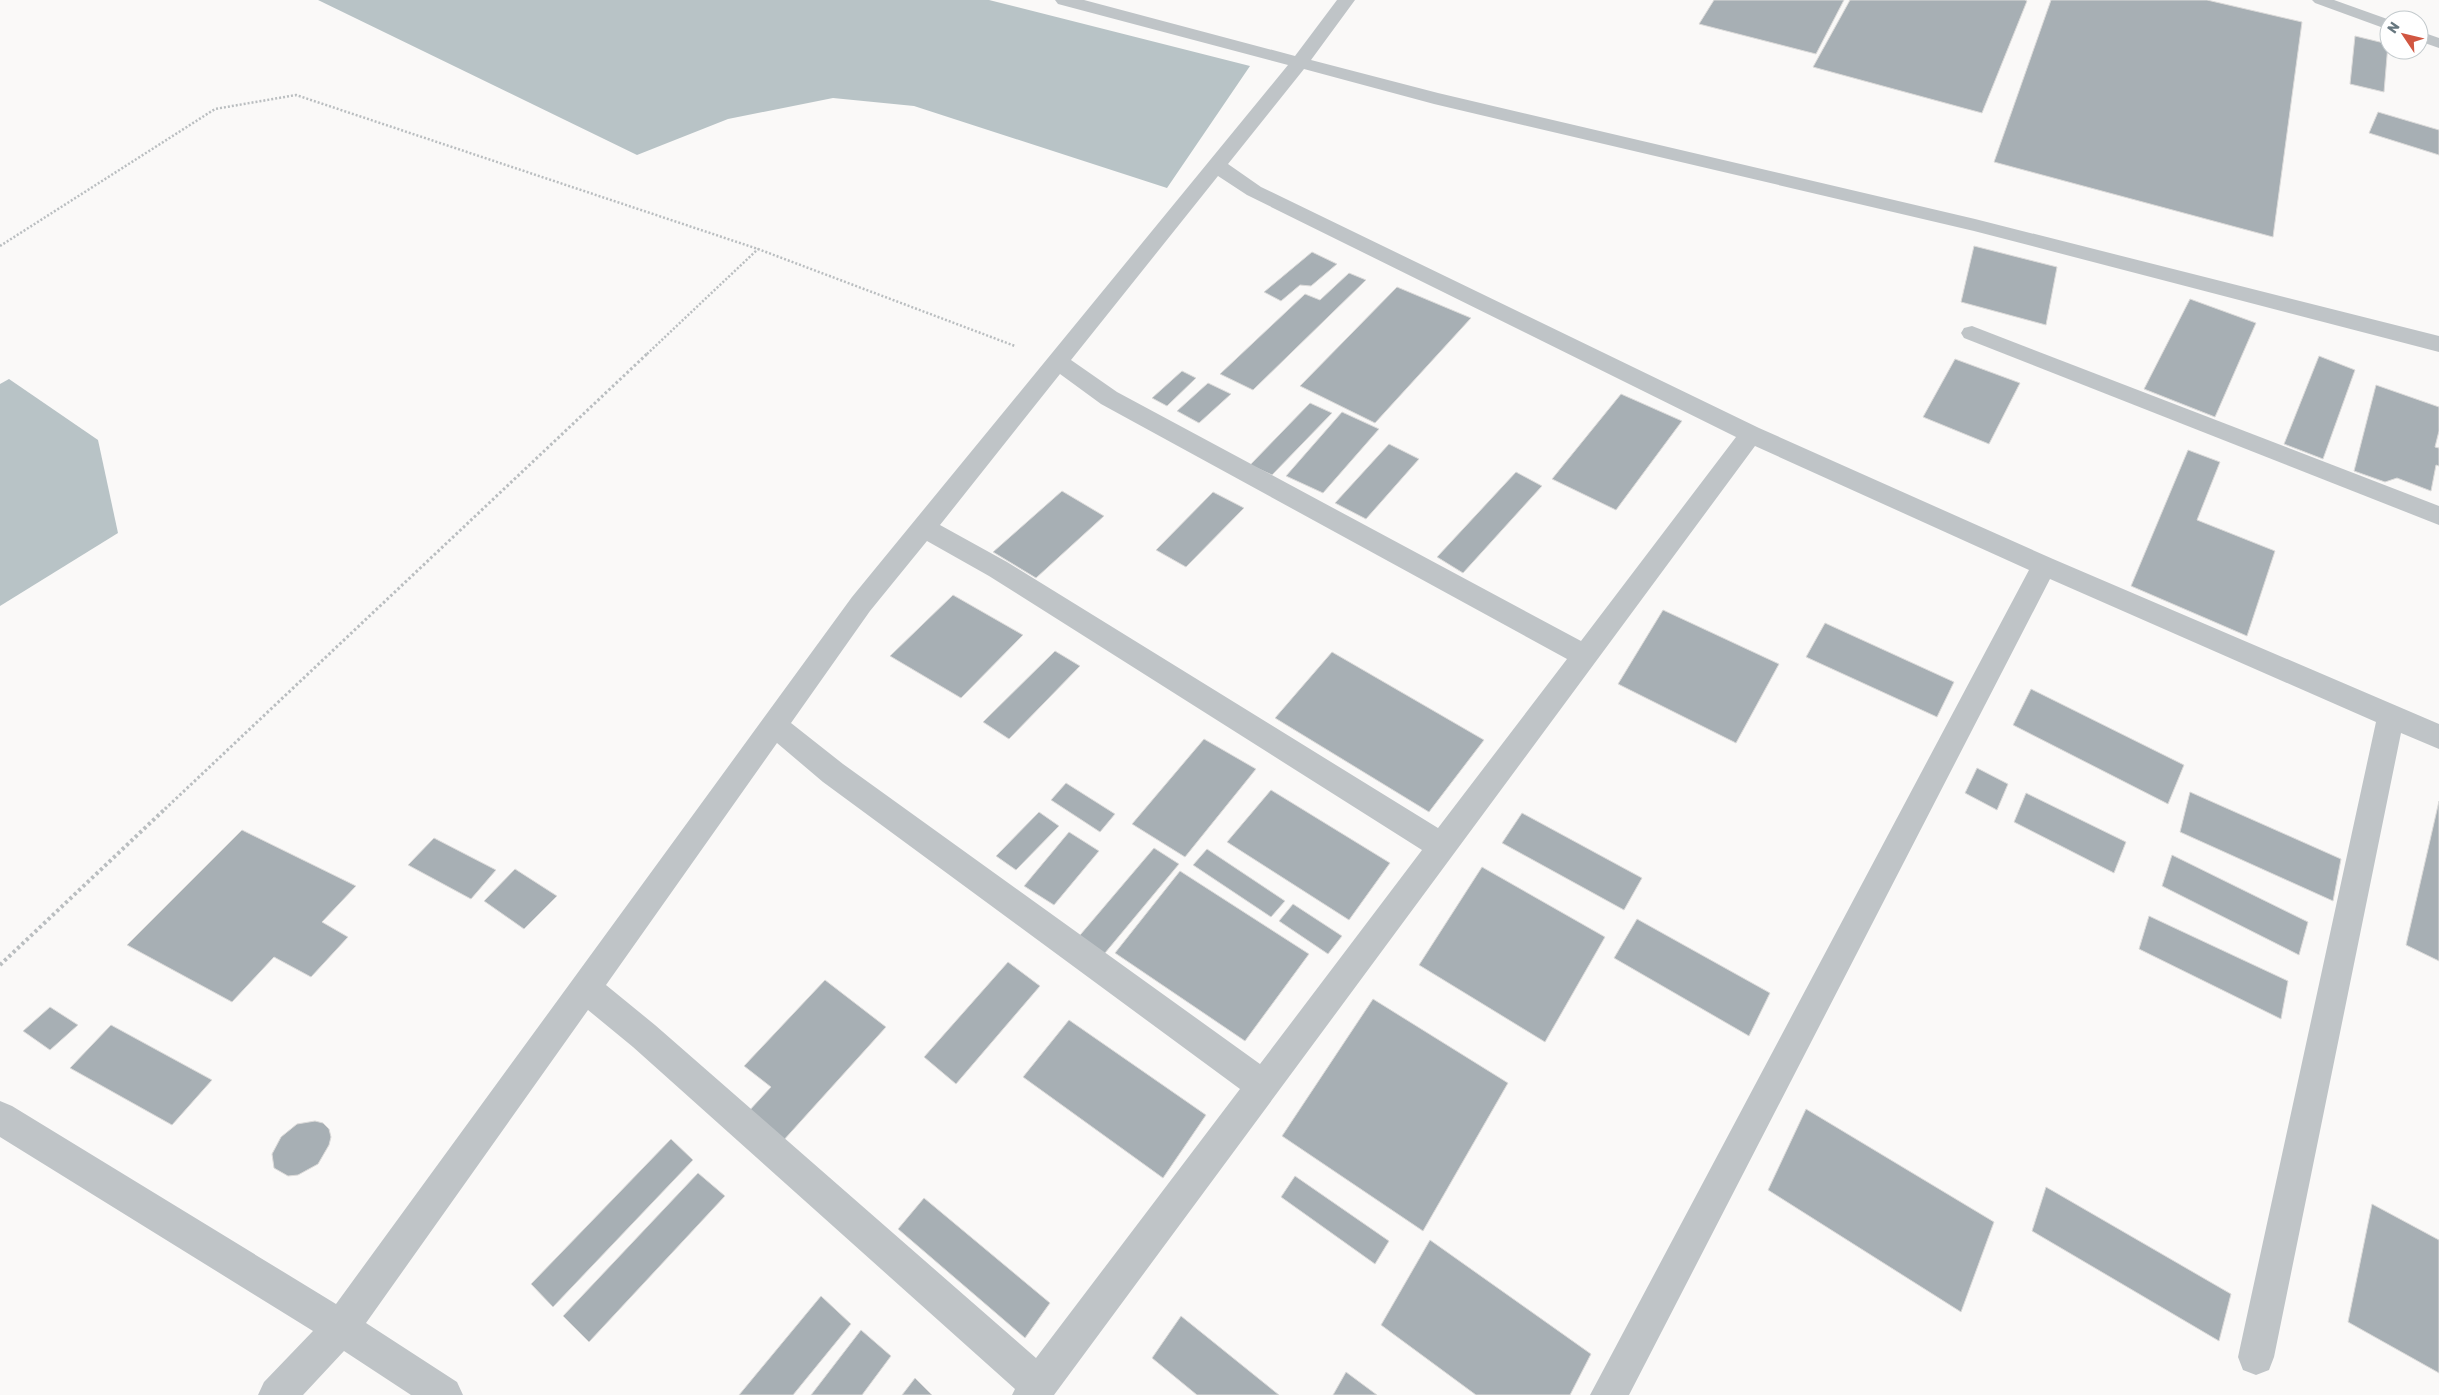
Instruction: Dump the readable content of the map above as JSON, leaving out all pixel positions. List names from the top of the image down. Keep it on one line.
{"north":"top left"}
